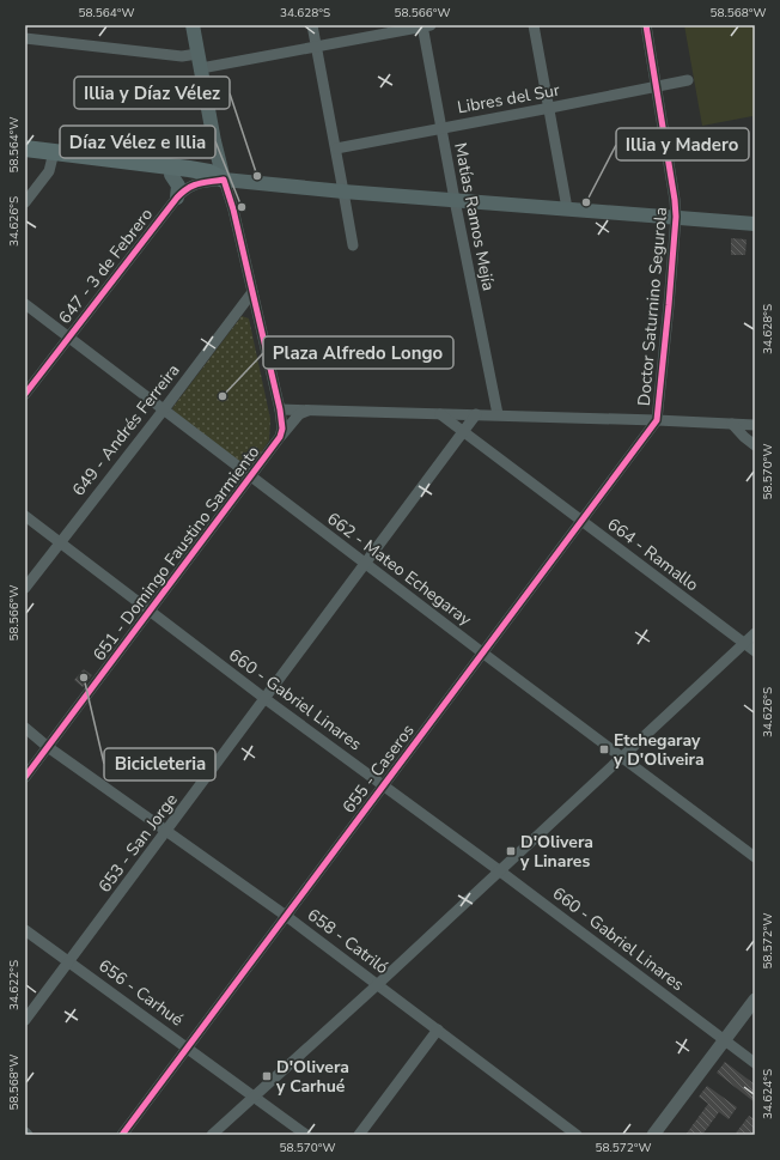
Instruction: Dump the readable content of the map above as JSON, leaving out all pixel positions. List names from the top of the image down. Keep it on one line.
{"streets":{"street":["Libres del Sur","Matías Ramos Mejía","647 - 3 de Febrero","Doctor Saturnino Segurola","649 - Andrés Ferreira","651 - Domingo Faustino Sarmiento","664 - Ramallo","662 - Mateo Echegaray","660 - Gabriel Linares","655 - Caseros","653 - San Jorge","658 - Catriló","656 - Carhué"]},"crossings":[["Libres del Sur","Matías Ramos Mejía"],["Libres del Sur","Doctor Saturnino Segurola"],["647 - 3 de Febrero","651 - Domingo Faustino Sarmiento"],["647 - 3 de Febrero","662 - Mateo Echegaray"],["Doctor Saturnino Segurola","655 - Caseros"],["649 - Andrés Ferreira","651 - Domingo Faustino Sarmiento"],["649 - Andrés Ferreira","662 - Mateo Echegaray"],["649 - Andrés Ferreira","660 - Gabriel Linares"],["651 - Domingo Faustino Sarmiento","662 - Mateo Echegaray"],["651 - Domingo Faustino Sarmiento","660 - Gabriel Linares"],["651 - Domingo Faustino Sarmiento","658 - Catriló"],["664 - Ramallo","655 - Caseros"],["664 - Ramallo","653 - San Jorge"],["662 - Mateo Echegaray","655 - Caseros"],["662 - Mateo Echegaray","653 - San Jorge"],["660 - Gabriel Linares","655 - Caseros"],["660 - Gabriel Linares","653 - San Jorge"],["655 - Caseros","658 - Catriló"],["655 - Caseros","656 - Carhué"],["653 - San Jorge","658 - Catriló"],["653 - San Jorge","656 - Carhué"]],"places":{"other":["Illia y Díaz Vélez","Illia y Madero","Díaz Vélez e Illia","Plaza Alfredo Longo","Bicicleteria"],"transit":["Etchegaray y D'Oliveira","D'Olivera y Linares","D'Olivera y Carhué"]},"coordinates":["58.564°W","34.628°S","58.566°W","58.568°W","34.626°S","58.570°W","58.572°W","34.622°S","34.624°S"]}
